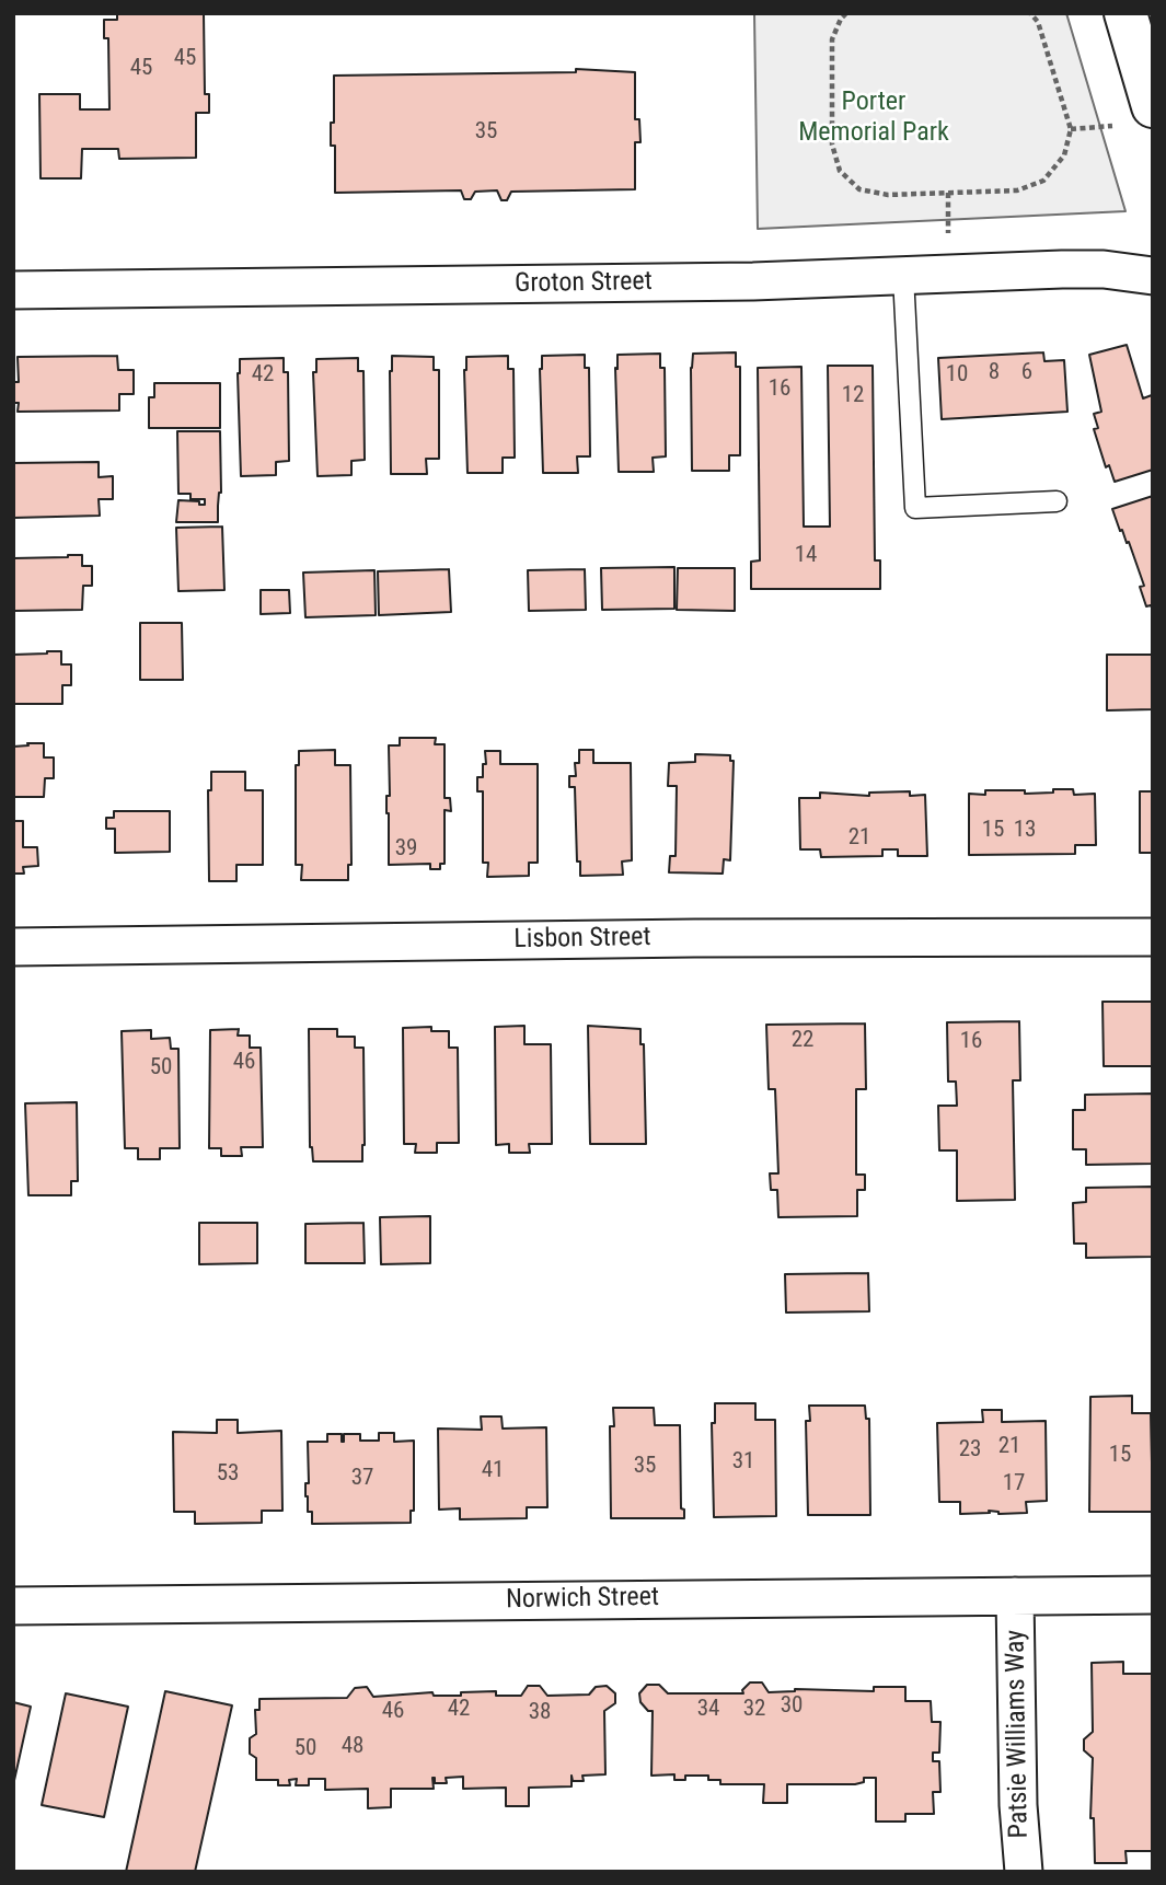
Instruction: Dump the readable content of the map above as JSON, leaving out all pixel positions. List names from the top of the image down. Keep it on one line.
{"streets":{"street":["Groton Street","Lisbon Street","Norwich Street","Patsie Williams Way"]},"crossings":[["Norwich Street","Patsie Williams Way"]],"parks":["Porter Memorial Park"],"house_numbers":["45","45","35","8","6","42","10","16","12","14","15","13","21","39","22","16","46","50","21","23","15","31","35","41","53","37","17","30","42","34","32","46","38","48","50"]}
